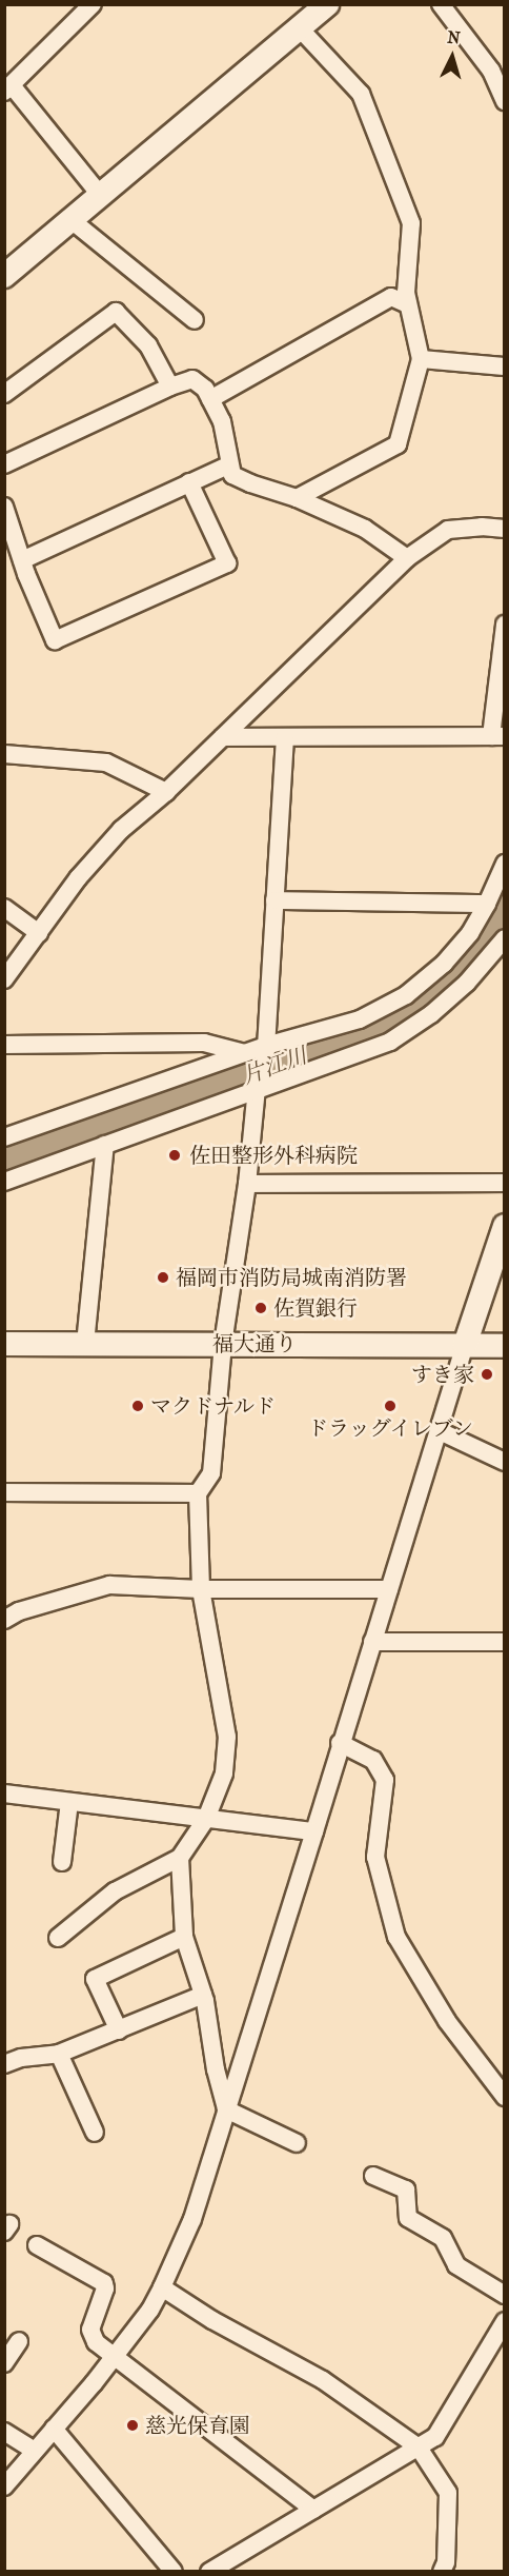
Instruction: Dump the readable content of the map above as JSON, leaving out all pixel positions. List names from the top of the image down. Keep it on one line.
{"streets":{"street":["福大通り"]},"water":["片江川"],"places":["佐田整形外科病院","福岡市消防局城南消防署","佐賀銀行","すき家","マクドナルド","ドラッグイレブン","慈光保育園"],"north":"top"}
